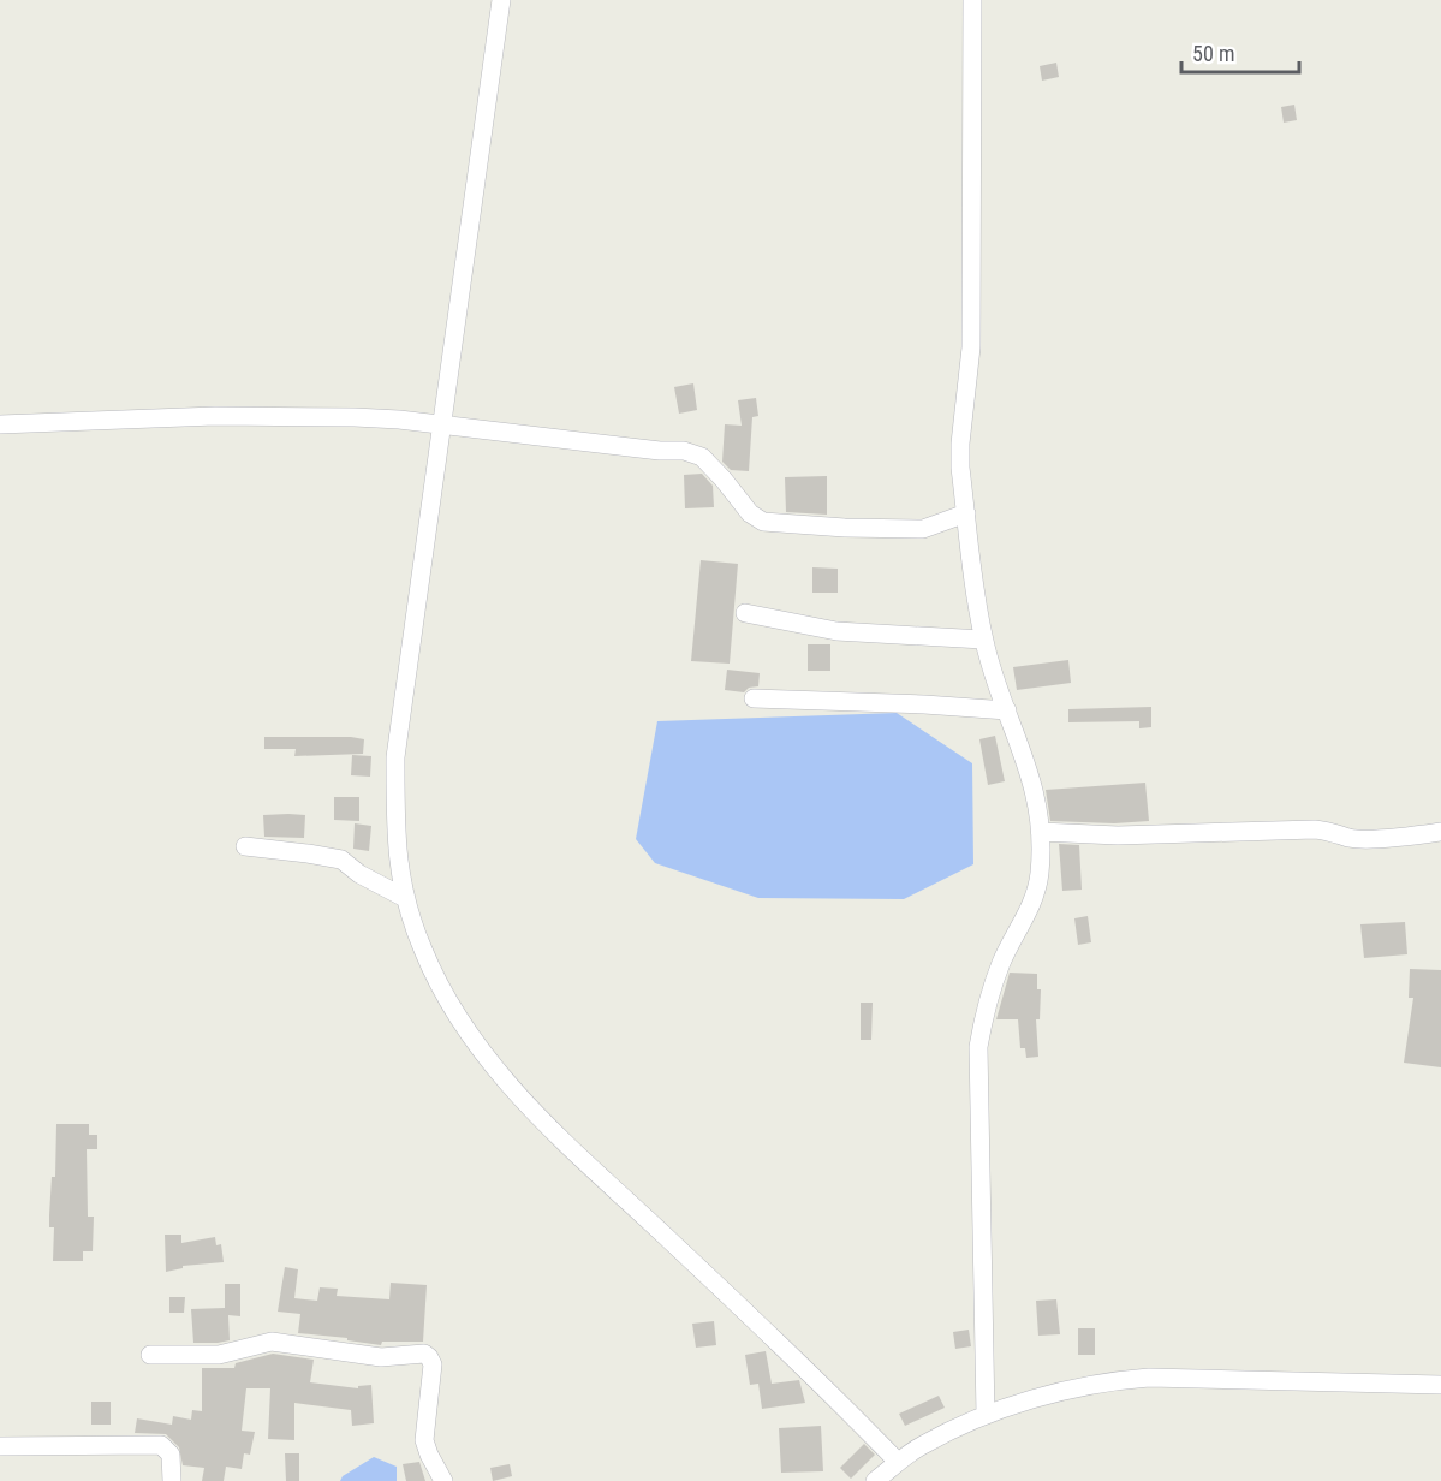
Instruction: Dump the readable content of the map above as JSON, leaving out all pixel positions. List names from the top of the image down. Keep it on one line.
{"scale_bar":"50 m"}
